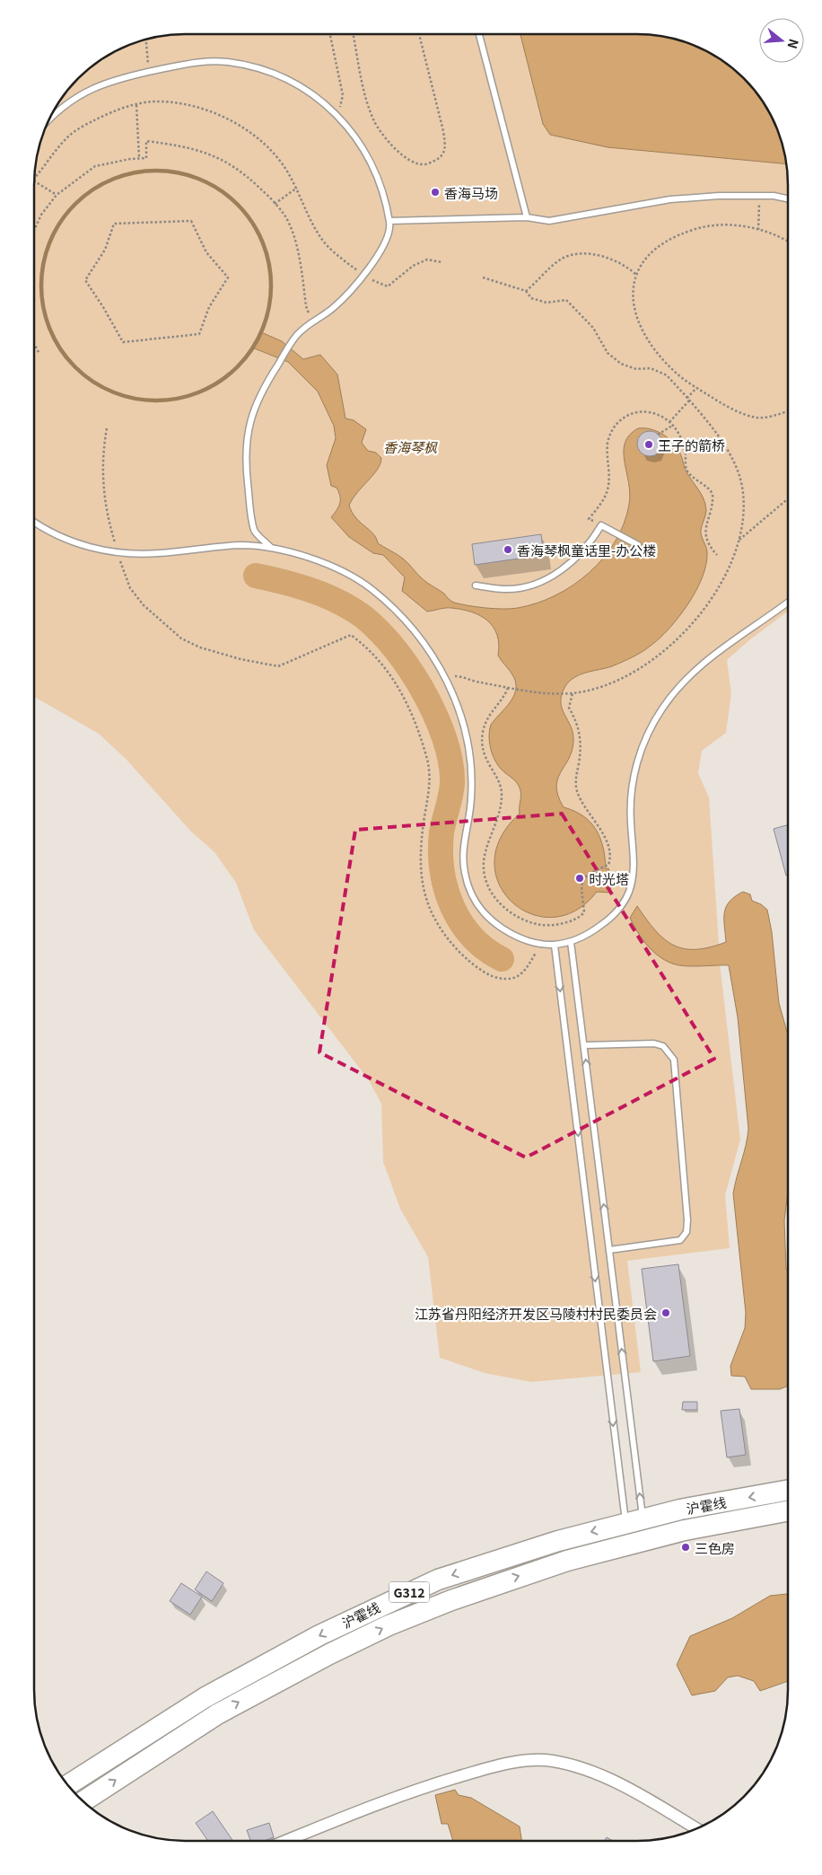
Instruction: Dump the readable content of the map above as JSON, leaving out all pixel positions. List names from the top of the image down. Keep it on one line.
{"streets":{"highway":["沪霍线","G312"]},"parks":["香海琴枫"],"places":["香海马场","王子的箭桥","香海琴枫童话里-办公楼","时光塔","江苏省丹阳经济开发区马陵村村民委员会","三色房"],"north":"right"}
